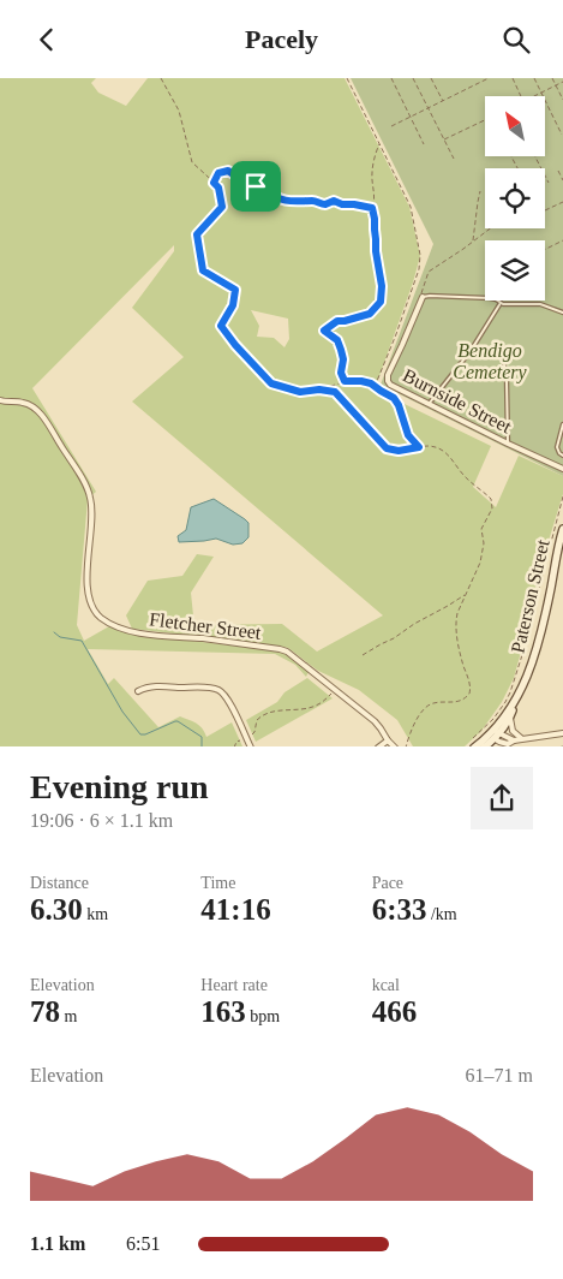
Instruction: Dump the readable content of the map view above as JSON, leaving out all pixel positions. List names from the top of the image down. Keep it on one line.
{"streets":{"street":["Burnside Street","Paterson Street","Fletcher Street"]},"parks":["Bendigo Cemetery"],"north":"top left","page":{"header":"Pacely","heading":["Evening run","19:06 · 6 × 1.1 km"],"stats":[["Distance","6.30 km"],["Time","41:16"],["Pace","6:33 /km"],["Elevation","78 m"],["Heart rate","163 bpm"],["kcal","466"]],"chart":["Elevation","61–71 m"],"list":[{"name":"1.1 km","note":"6:51"}]}}
